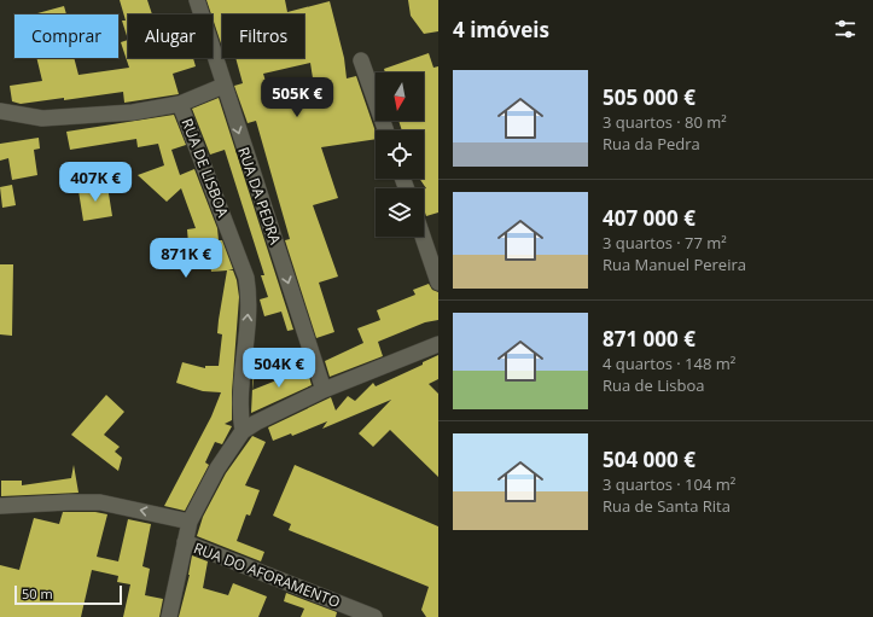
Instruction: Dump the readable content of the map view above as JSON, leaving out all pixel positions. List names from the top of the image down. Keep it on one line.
{"streets":{"street":["RUA DE LISBOA","RUA DA PEDRA","RUA DO AFORAMENTO"]},"one_way":["RUA DE LISBOA","RUA DA PEDRA"],"scale_bar":"50 m","north":"bottom","page":{"heading":"4 imóveis","chip":["Comprar","Alugar","Filtros"],"list":[{"name":"505 000 €","note":"3 quartos · 80 m² · Rua da Pedra"},{"name":"407 000 €","note":"3 quartos · 77 m² · Rua Manuel Pereira"},{"name":"871 000 €","note":"4 quartos · 148 m² · Rua de Lisboa"},{"name":"504 000 €","note":"3 quartos · 104 m² · Rua de Santa Rita"}],"price":["505K €","407K €","871K €","504K €"],"scale":"50 m"}}
